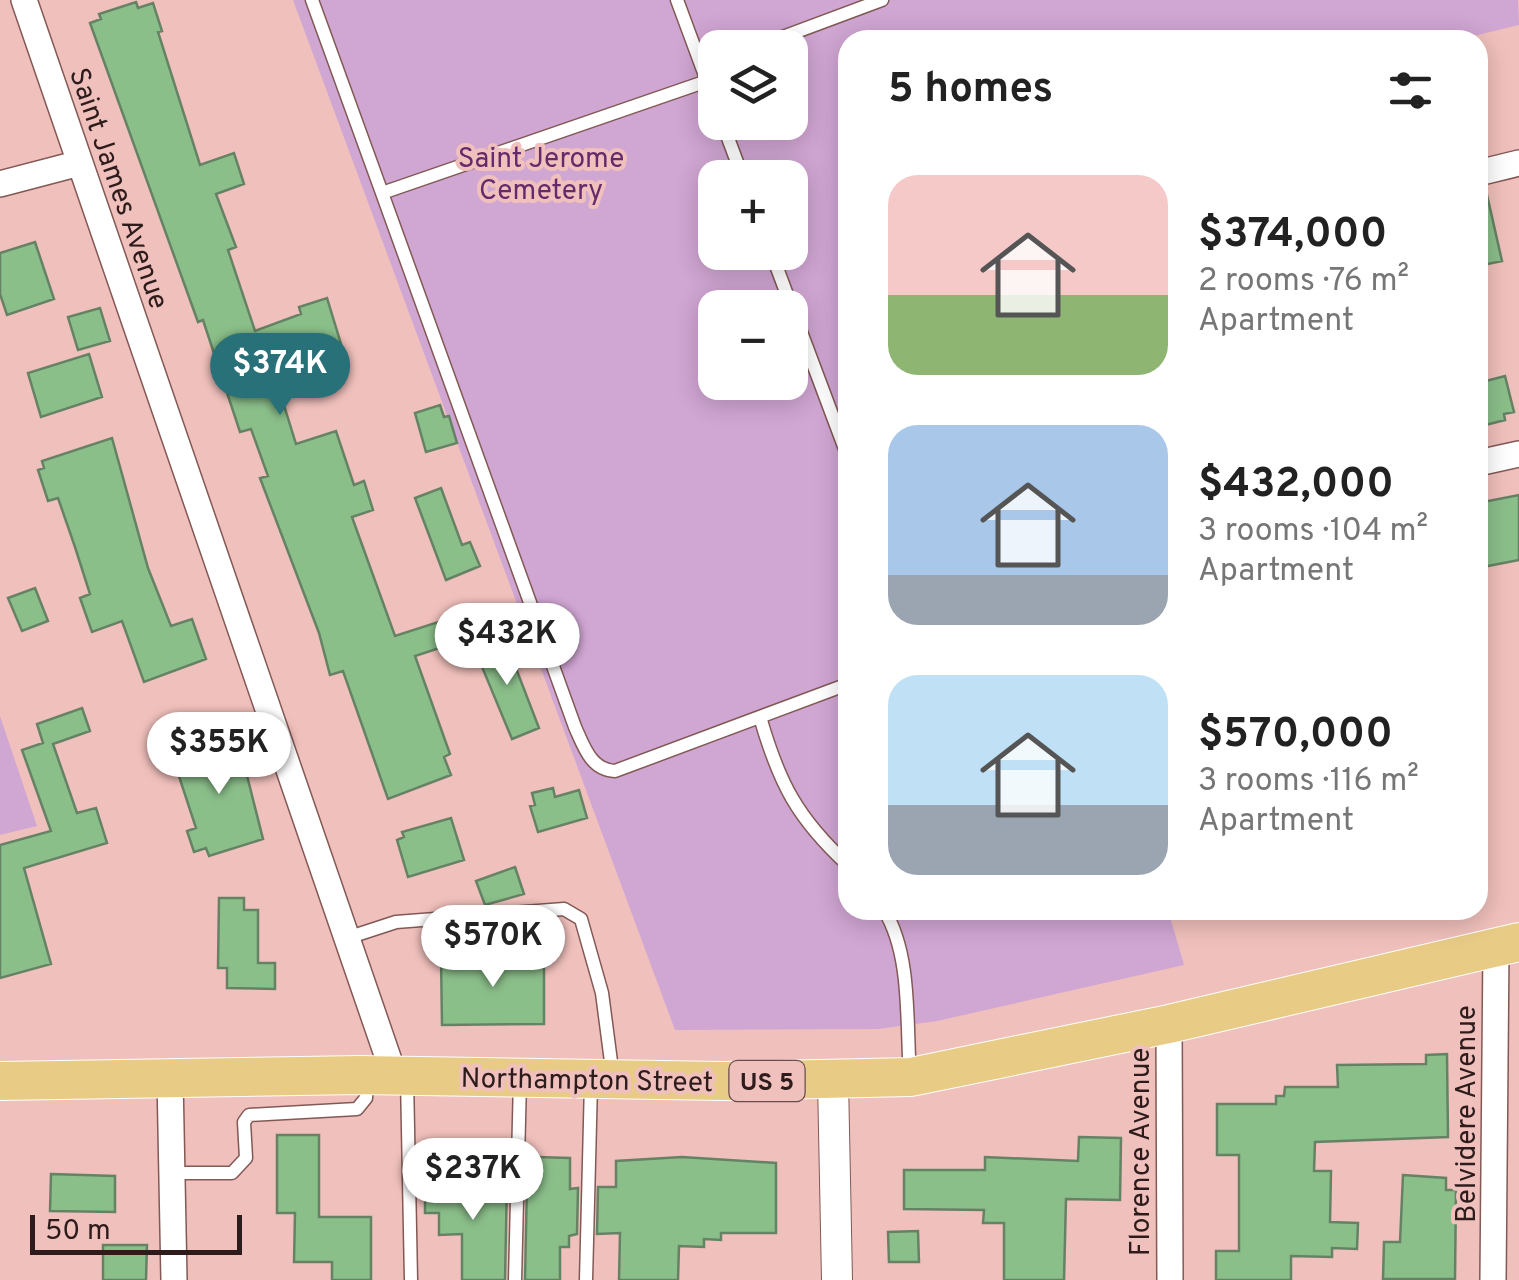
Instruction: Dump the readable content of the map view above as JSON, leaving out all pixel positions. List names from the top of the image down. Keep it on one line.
{"streets":{"main road":["Northampton Street","US 5"],"street":["Saint James Avenue","Belvidere Avenue","Florence Avenue"]},"crossings":[["Saint James Avenue","Northampton Street"],["Northampton Street","Belvidere Avenue"],["Northampton Street","Florence Avenue"]],"parks":["Saint Jerome Cemetery"],"scale_bar":"50 m","page":{"map_buttons":["+","−"],"heading":"5 homes","list":[{"name":"$374,000","note":"2 rooms · 76 m² · Apartment"},{"name":"$432,000","note":"3 rooms · 104 m² · Apartment"},{"name":"$570,000","note":"3 rooms · 116 m² · Apartment"}],"price":["$374K","$432K","$355K","$570K","$237K"],"scale":"50 m"}}
